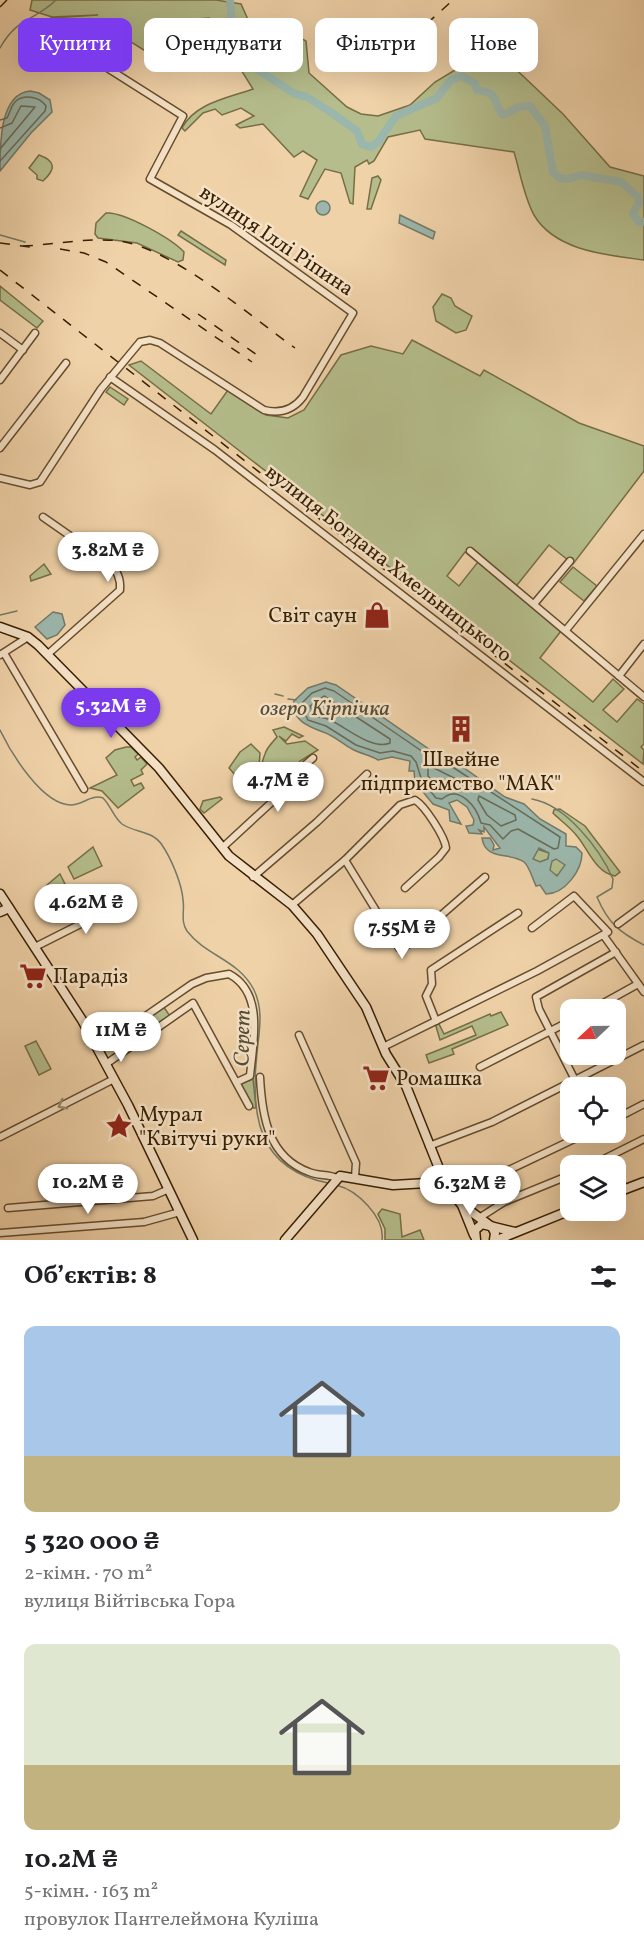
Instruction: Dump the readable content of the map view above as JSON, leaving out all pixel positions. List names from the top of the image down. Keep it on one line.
{"streets":{"street":["вулиця Іллі Ріпина","вулиця Богдана Хмельницького"]},"crossings":[["вулиця Іллі Ріпина","вулиця Богдана Хмельницького"]],"water":["озеро Кірпічка","Серет"],"places":{"shop":["Світ саун"],"building":["Швейне підприємство \"МАК\""],"supermarket":["Парадіз","Ромашка"],"place":["Мурал \"Квітучі руки\""]},"north":"left","page":{"chip":["Купити","Орендувати","Фільтри","Нове"],"price":["3.82M ₴","5.32M ₴","4.7M ₴","4.62M ₴","7.55M ₴","11M ₴","10.2M ₴","6.32M ₴"],"heading":"Об’єктів: 8","list":[{"name":"5 320 000 ₴","note":"2-кімн. · 70 m² · вулиця Війтівська Гора"},{"name":"10.2M ₴","note":"5-кімн. · 163 m² · провулок Пантелеймона Куліша"}]}}
